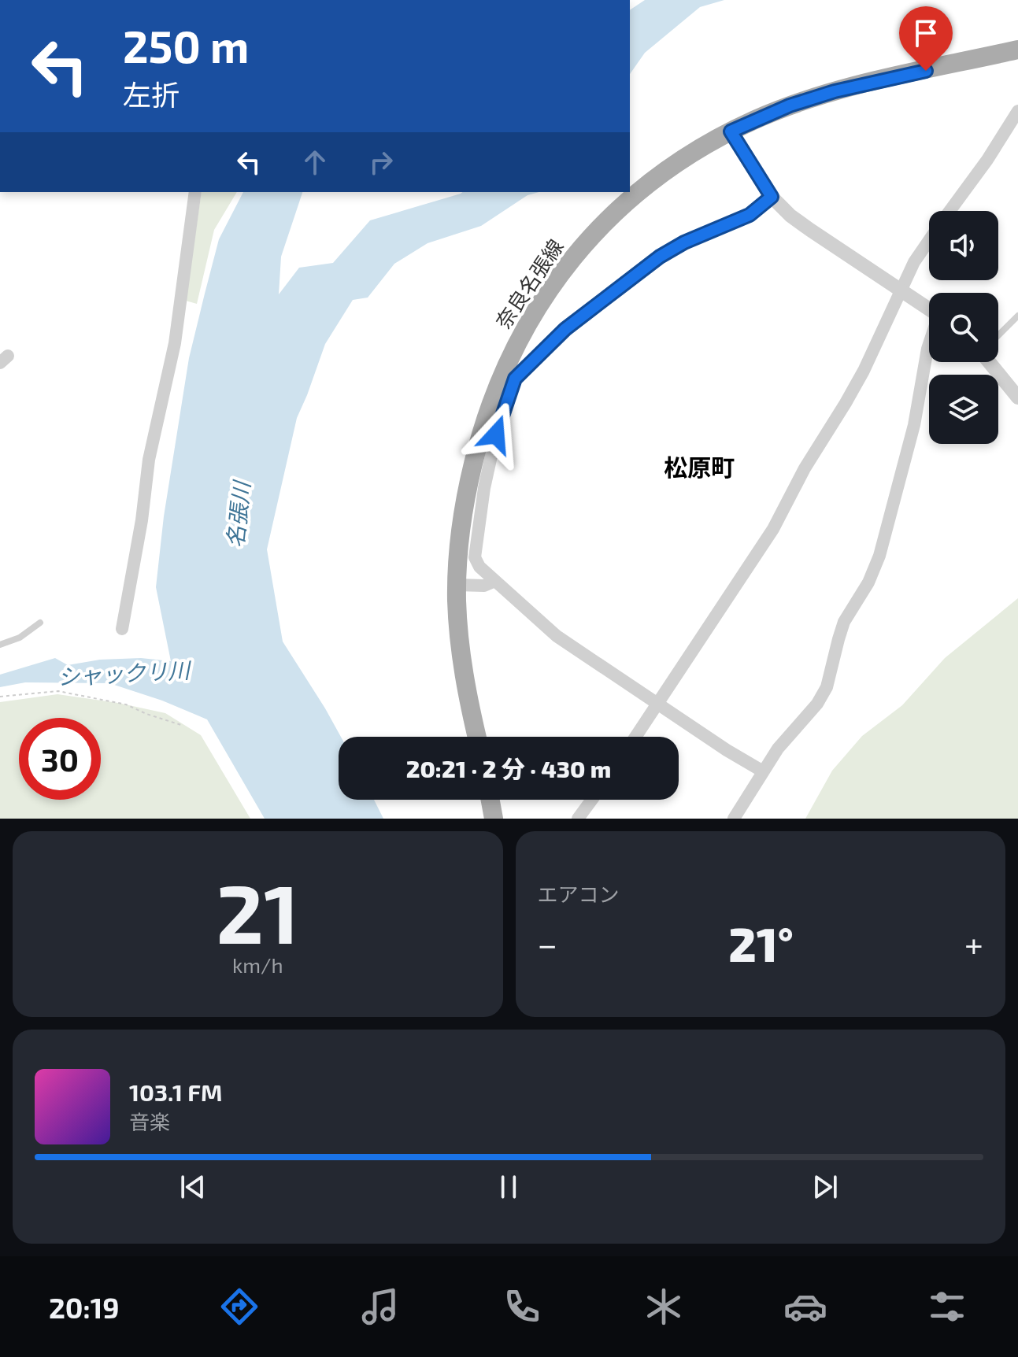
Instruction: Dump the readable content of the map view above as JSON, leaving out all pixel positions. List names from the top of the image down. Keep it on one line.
{"streets":{"main road":["奈良名張線"]},"districts":["松原町"],"water":["名張川","シャックリ川"],"page":{"turn":["250 m","左折"],"limit":"30","trip":"20:21 · 2 分 · 430 m","tile":[["21","km/h"],"エアコン"],"heat":["−","21°","+"],"song":["103.1 FM","音楽"],"tabs":"20:19"}}
